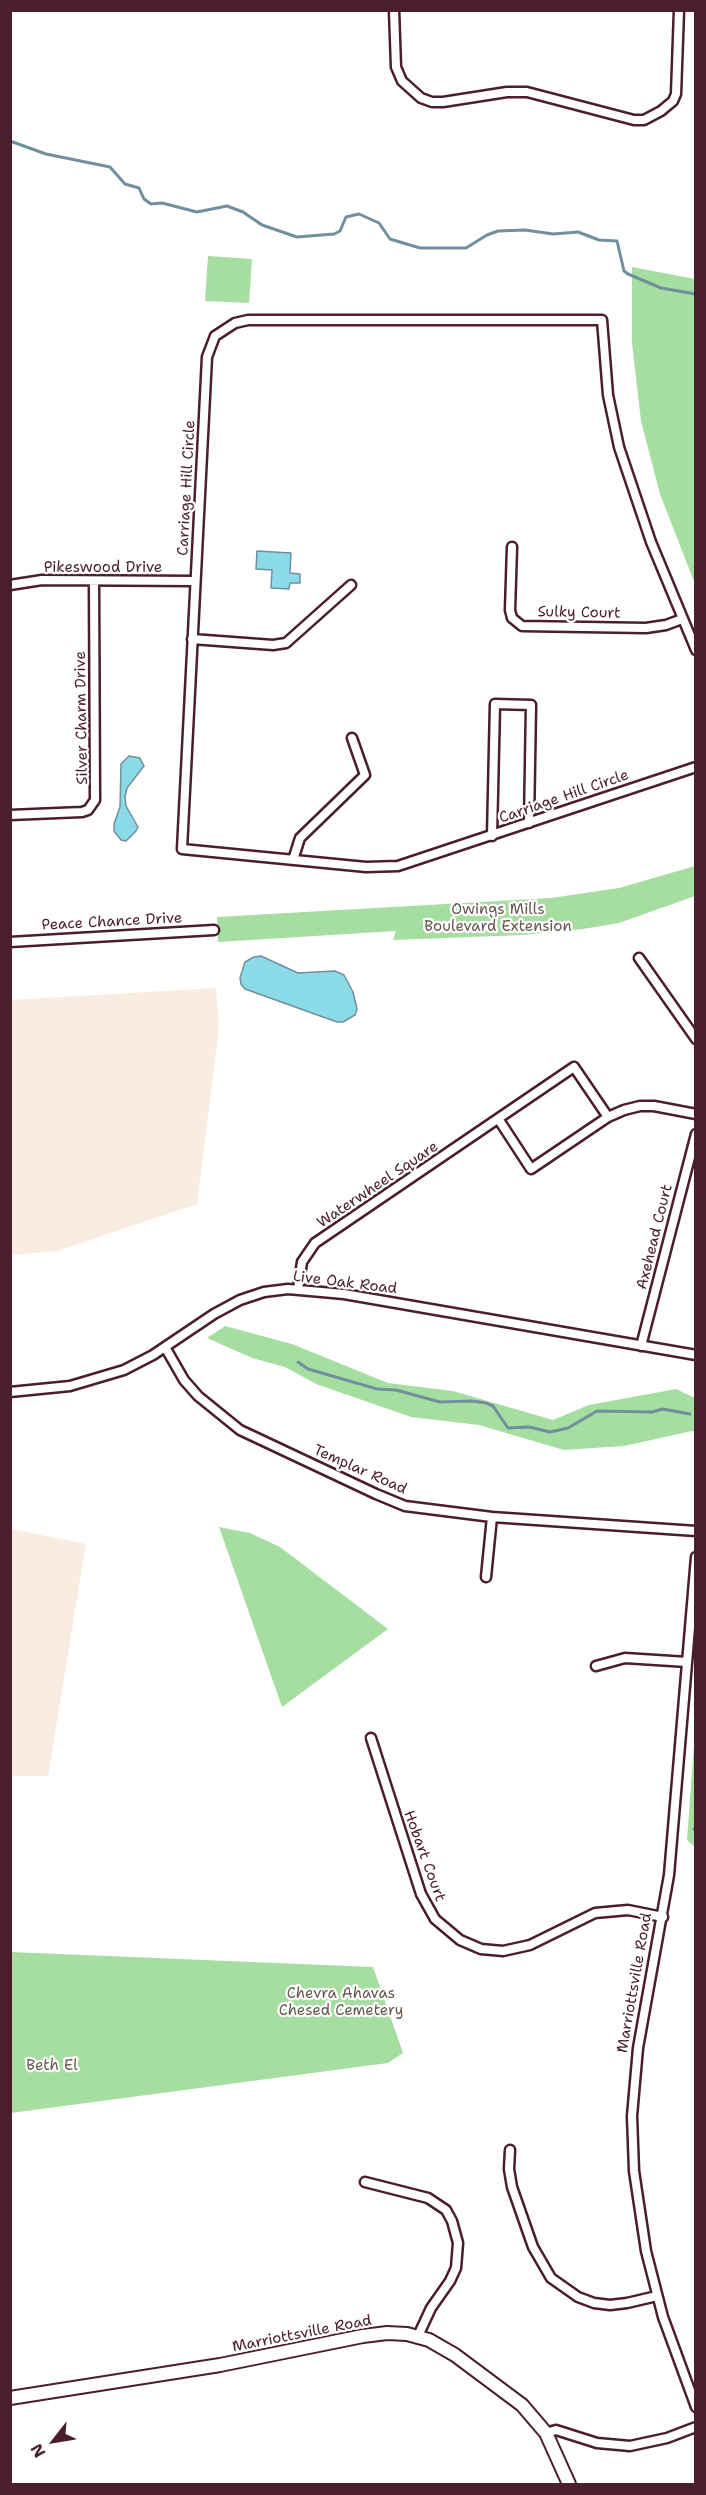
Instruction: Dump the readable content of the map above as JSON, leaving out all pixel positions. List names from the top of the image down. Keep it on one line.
{"streets":{"main road":["Marriottsville Road"],"street":["Carriage Hill Circle","Pikeswood Drive","Sulky Court","Silver Charm Drive","Peace Chance Drive","Waterwheel Square","Axehead Court","Live Oak Road","Templar Road","Hobart Court"]},"crossings":[["Carriage Hill Circle","Pikeswood Drive"],["Carriage Hill Circle","Sulky Court"],["Pikeswood Drive","Silver Charm Drive"],["Waterwheel Square","Live Oak Road"],["Axehead Court","Live Oak Road"],["Live Oak Road","Templar Road"],["Hobart Court","Marriottsville Road"]],"parks":["Owings Mills Boulevard Extension","Chevra Ahavas Chesed Cemetery","Beth El"],"north":"bottom left"}
